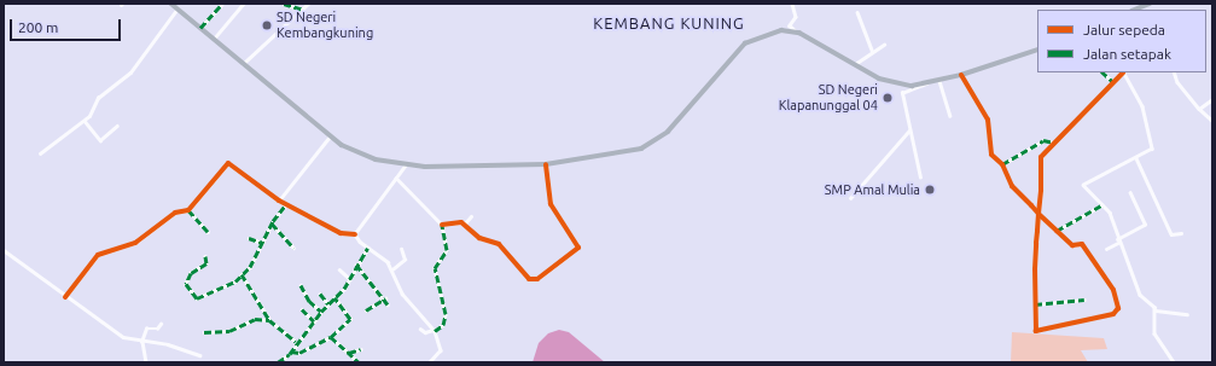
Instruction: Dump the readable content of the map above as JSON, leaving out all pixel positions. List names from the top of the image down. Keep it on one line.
{"districts":["KEMBANG KUNING"],"places":["SD Negeri Kembangkuning","SD Negeri Klapanunggal 04","SMP Amal Mulia"],"legend":["Jalur sepeda","Jalan setapak"],"scale_bar":"200 m"}
